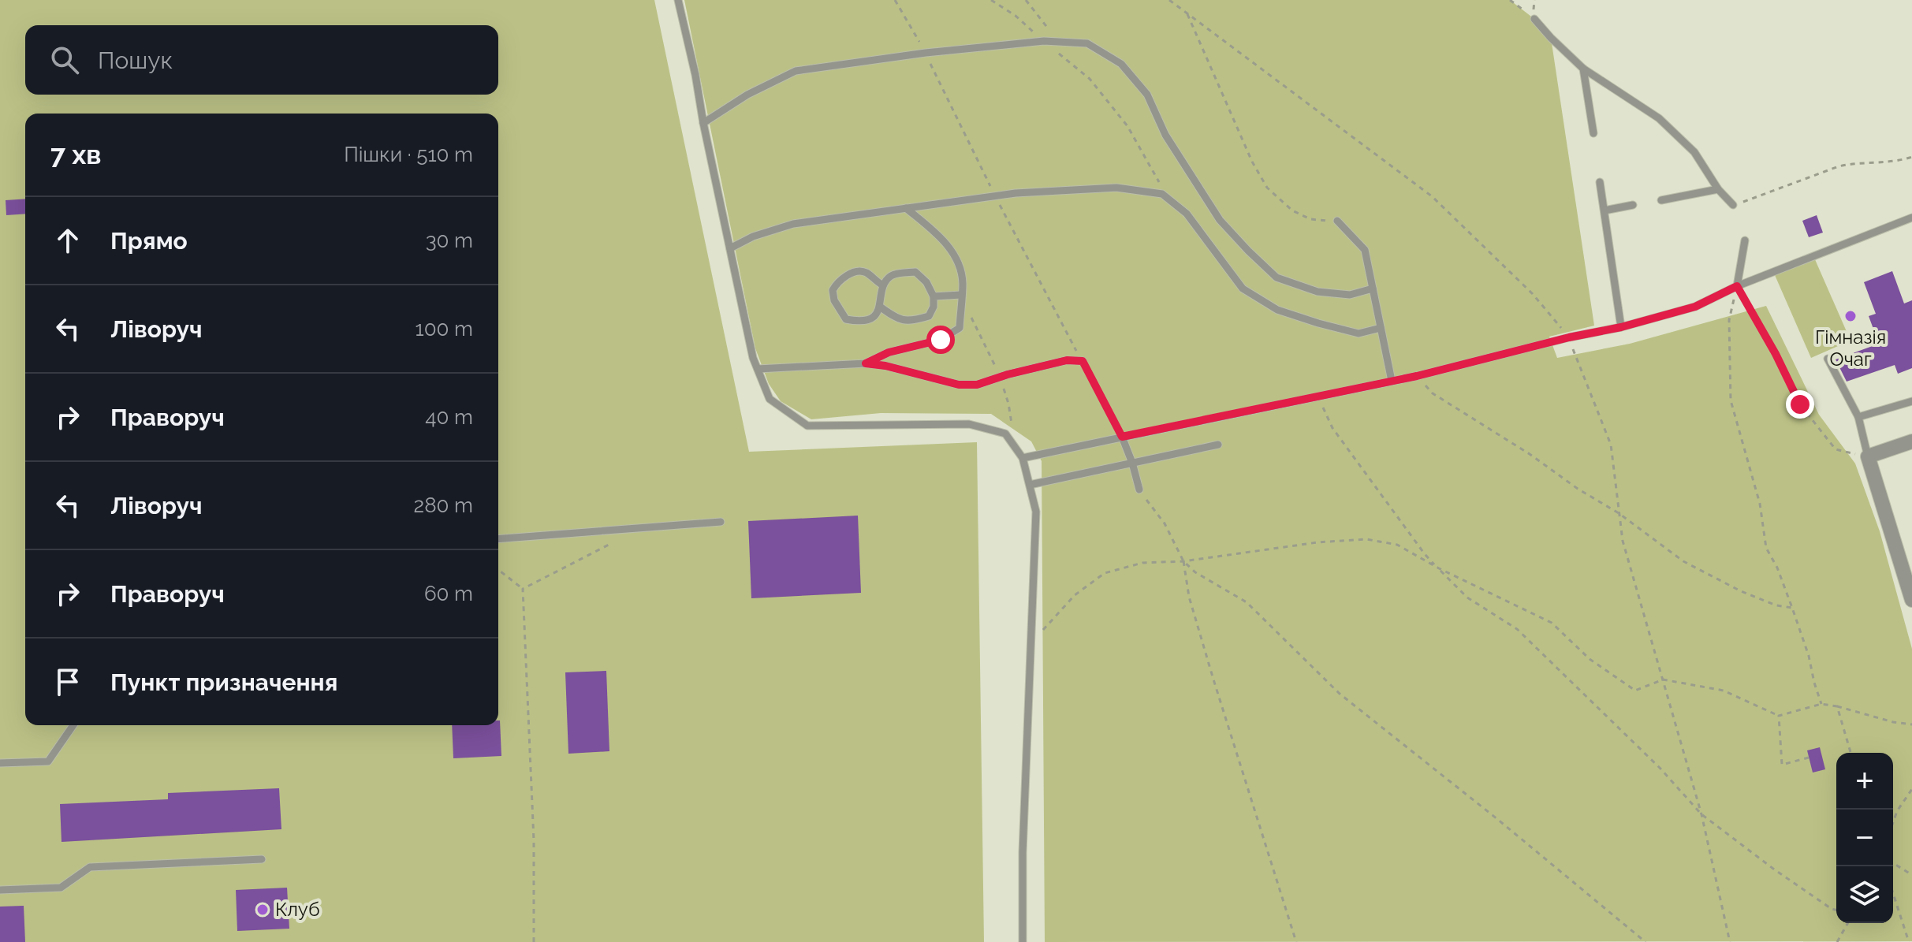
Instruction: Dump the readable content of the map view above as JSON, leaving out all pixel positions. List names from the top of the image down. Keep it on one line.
{"places":["Гімназія Очаг","Клуб"],"page":{"search":"Пошук","heading":["7 хв","Пішки · 510 m"],"list":[["Прямо","30 m"],["Ліворуч","100 m"],["Праворуч","40 m"],["Ліворуч","280 m"],["Праворуч","60 m"],"Пункт призначення"],"map_buttons":["+","−"]}}
